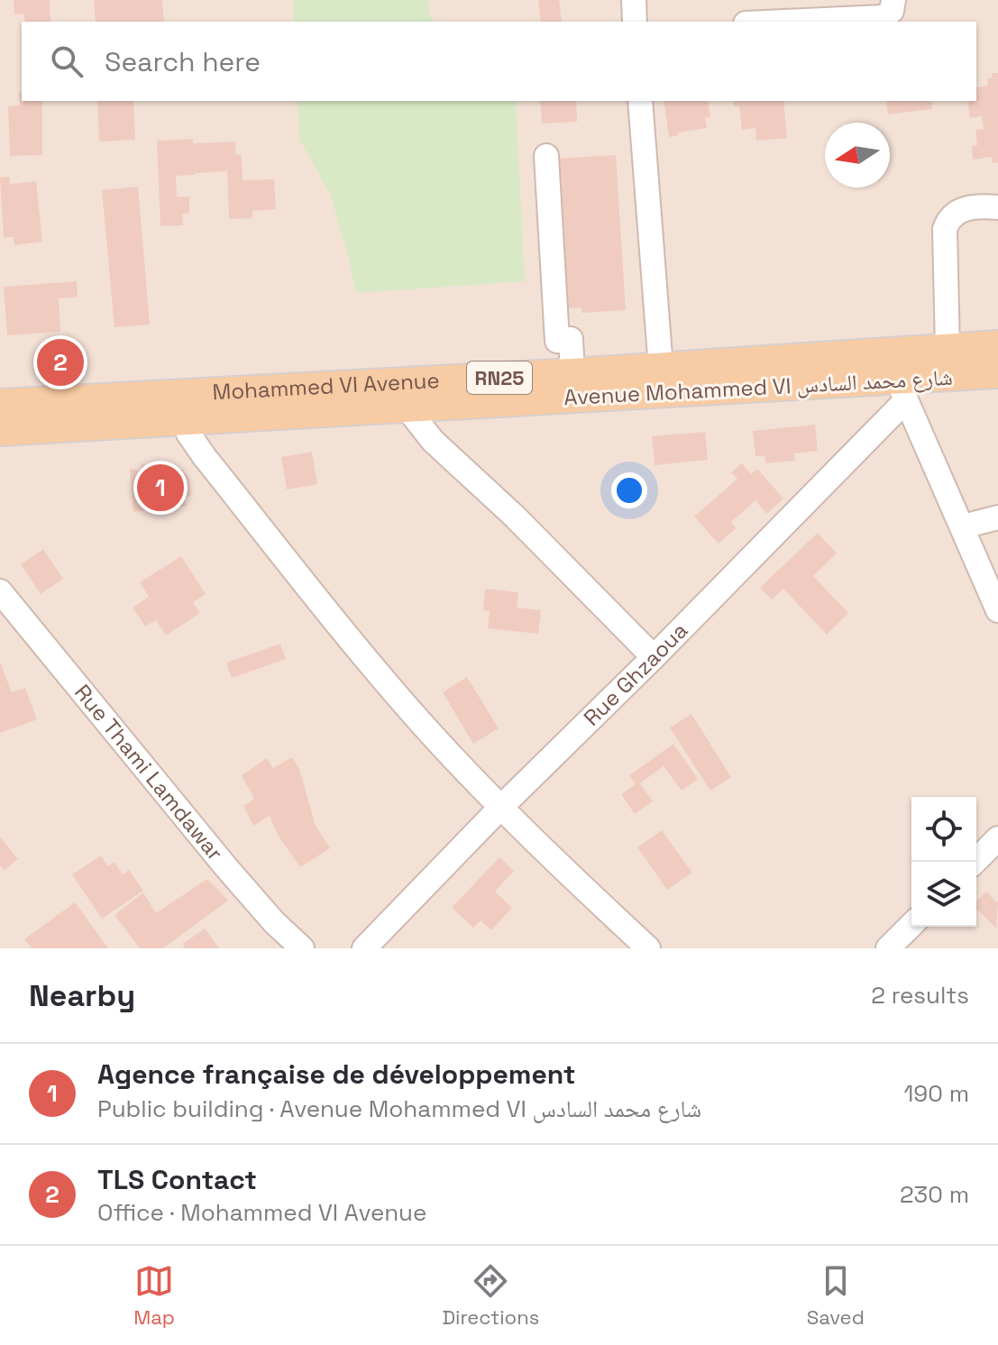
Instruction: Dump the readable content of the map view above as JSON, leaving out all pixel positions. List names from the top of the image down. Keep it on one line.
{"streets":{"main road":["RN25","Mohammed VI Avenue","Avenue Mohammed VI شارع محمد السادس"],"street":["Rue Ghzaoua","Rue Thami Lamdawar"]},"crossings":[["Avenue Mohammed VI شارع محمد السادس","Rue Ghzaoua"]],"north":"left","page":{"search":"Search here","pins":["2","1"],"heading":["Nearby","2 results"],"list":[{"mark":"1","name":"Agence française de développement","note":"Public building · Avenue Mohammed VI شارع محمد السادس","value":"190 m"},{"mark":"2","name":"TLS Contact","note":"Office · Mohammed VI Avenue","value":"230 m"}],"nav":["Map","Directions","Saved"]}}
